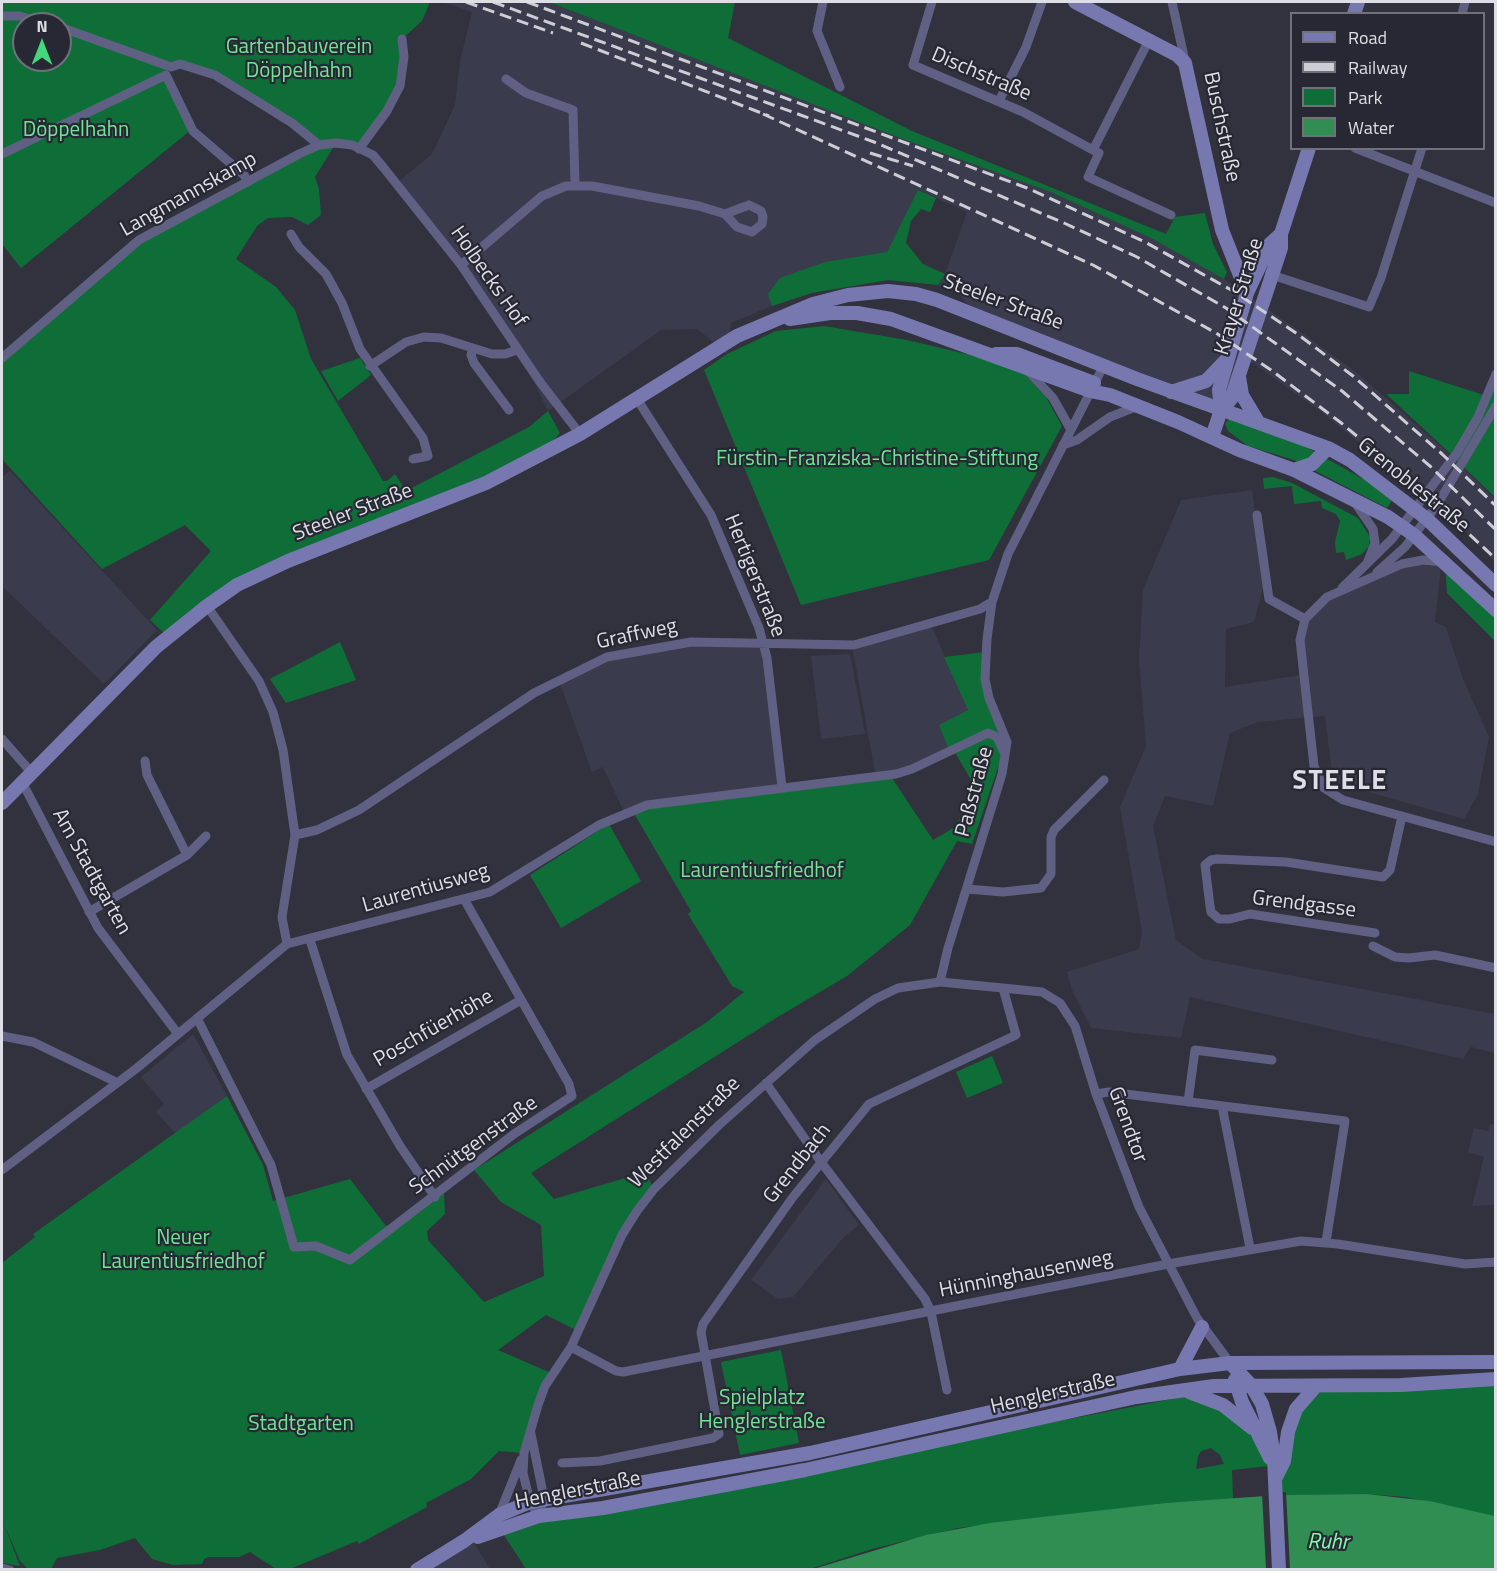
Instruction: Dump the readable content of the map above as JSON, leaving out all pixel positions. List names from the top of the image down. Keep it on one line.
{"streets":{"main road":["Buschstraße","Krayer Straße","Steeler Straße","Grenoblestraße","Henglerstraße"],"street":["Dischstraße","Langmannskamp","Holbecks Hof","Hertigerstraße","Graffweg","Paßstraße","Am Stadtgarten","Laurentiusweg","Grendgasse","Poschfüerhöhe","Grendtor","Westfalenstraße","Schnütgenstraße","Grendbach","Hünninghausenweg"]},"crossings":[["Buschstraße","Krayer Straße"],["Holbecks Hof","Steeler Straße"],["Krayer Straße","Steeler Straße"],["Krayer Straße","Grenoblestraße"],["Steeler Straße","Grenoblestraße"],["Steeler Straße","Hertigerstraße"],["Steeler Straße","Paßstraße"],["Steeler Straße","Am Stadtgarten"],["Hertigerstraße","Graffweg"],["Hertigerstraße","Laurentiusweg"],["Graffweg","Paßstraße"],["Paßstraße","Laurentiusweg"],["Paßstraße","Grendtor"],["Paßstraße","Westfalenstraße"],["Am Stadtgarten","Laurentiusweg"],["Laurentiusweg","Schnütgenstraße"],["Poschfüerhöhe","Schnütgenstraße"],["Grendtor","Westfalenstraße"],["Grendtor","Grendbach"],["Grendtor","Hünninghausenweg"],["Grendtor","Henglerstraße"],["Westfalenstraße","Hünninghausenweg"],["Westfalenstraße","Henglerstraße"],["Grendbach","Hünninghausenweg"],["Grendbach","Henglerstraße"]],"districts":["STEELE"],"water":["Ruhr"],"parks":["Gartenbauverein Döppelhahn","Döppelhahn","Fürstin-Franziska-Christine-Stiftung","Laurentiusfriedhof","Neuer Laurentiusfriedhof","Spielplatz Henglerstraße","Stadtgarten"],"legend":["Road","Railway","Park","Water"],"north":"top"}
